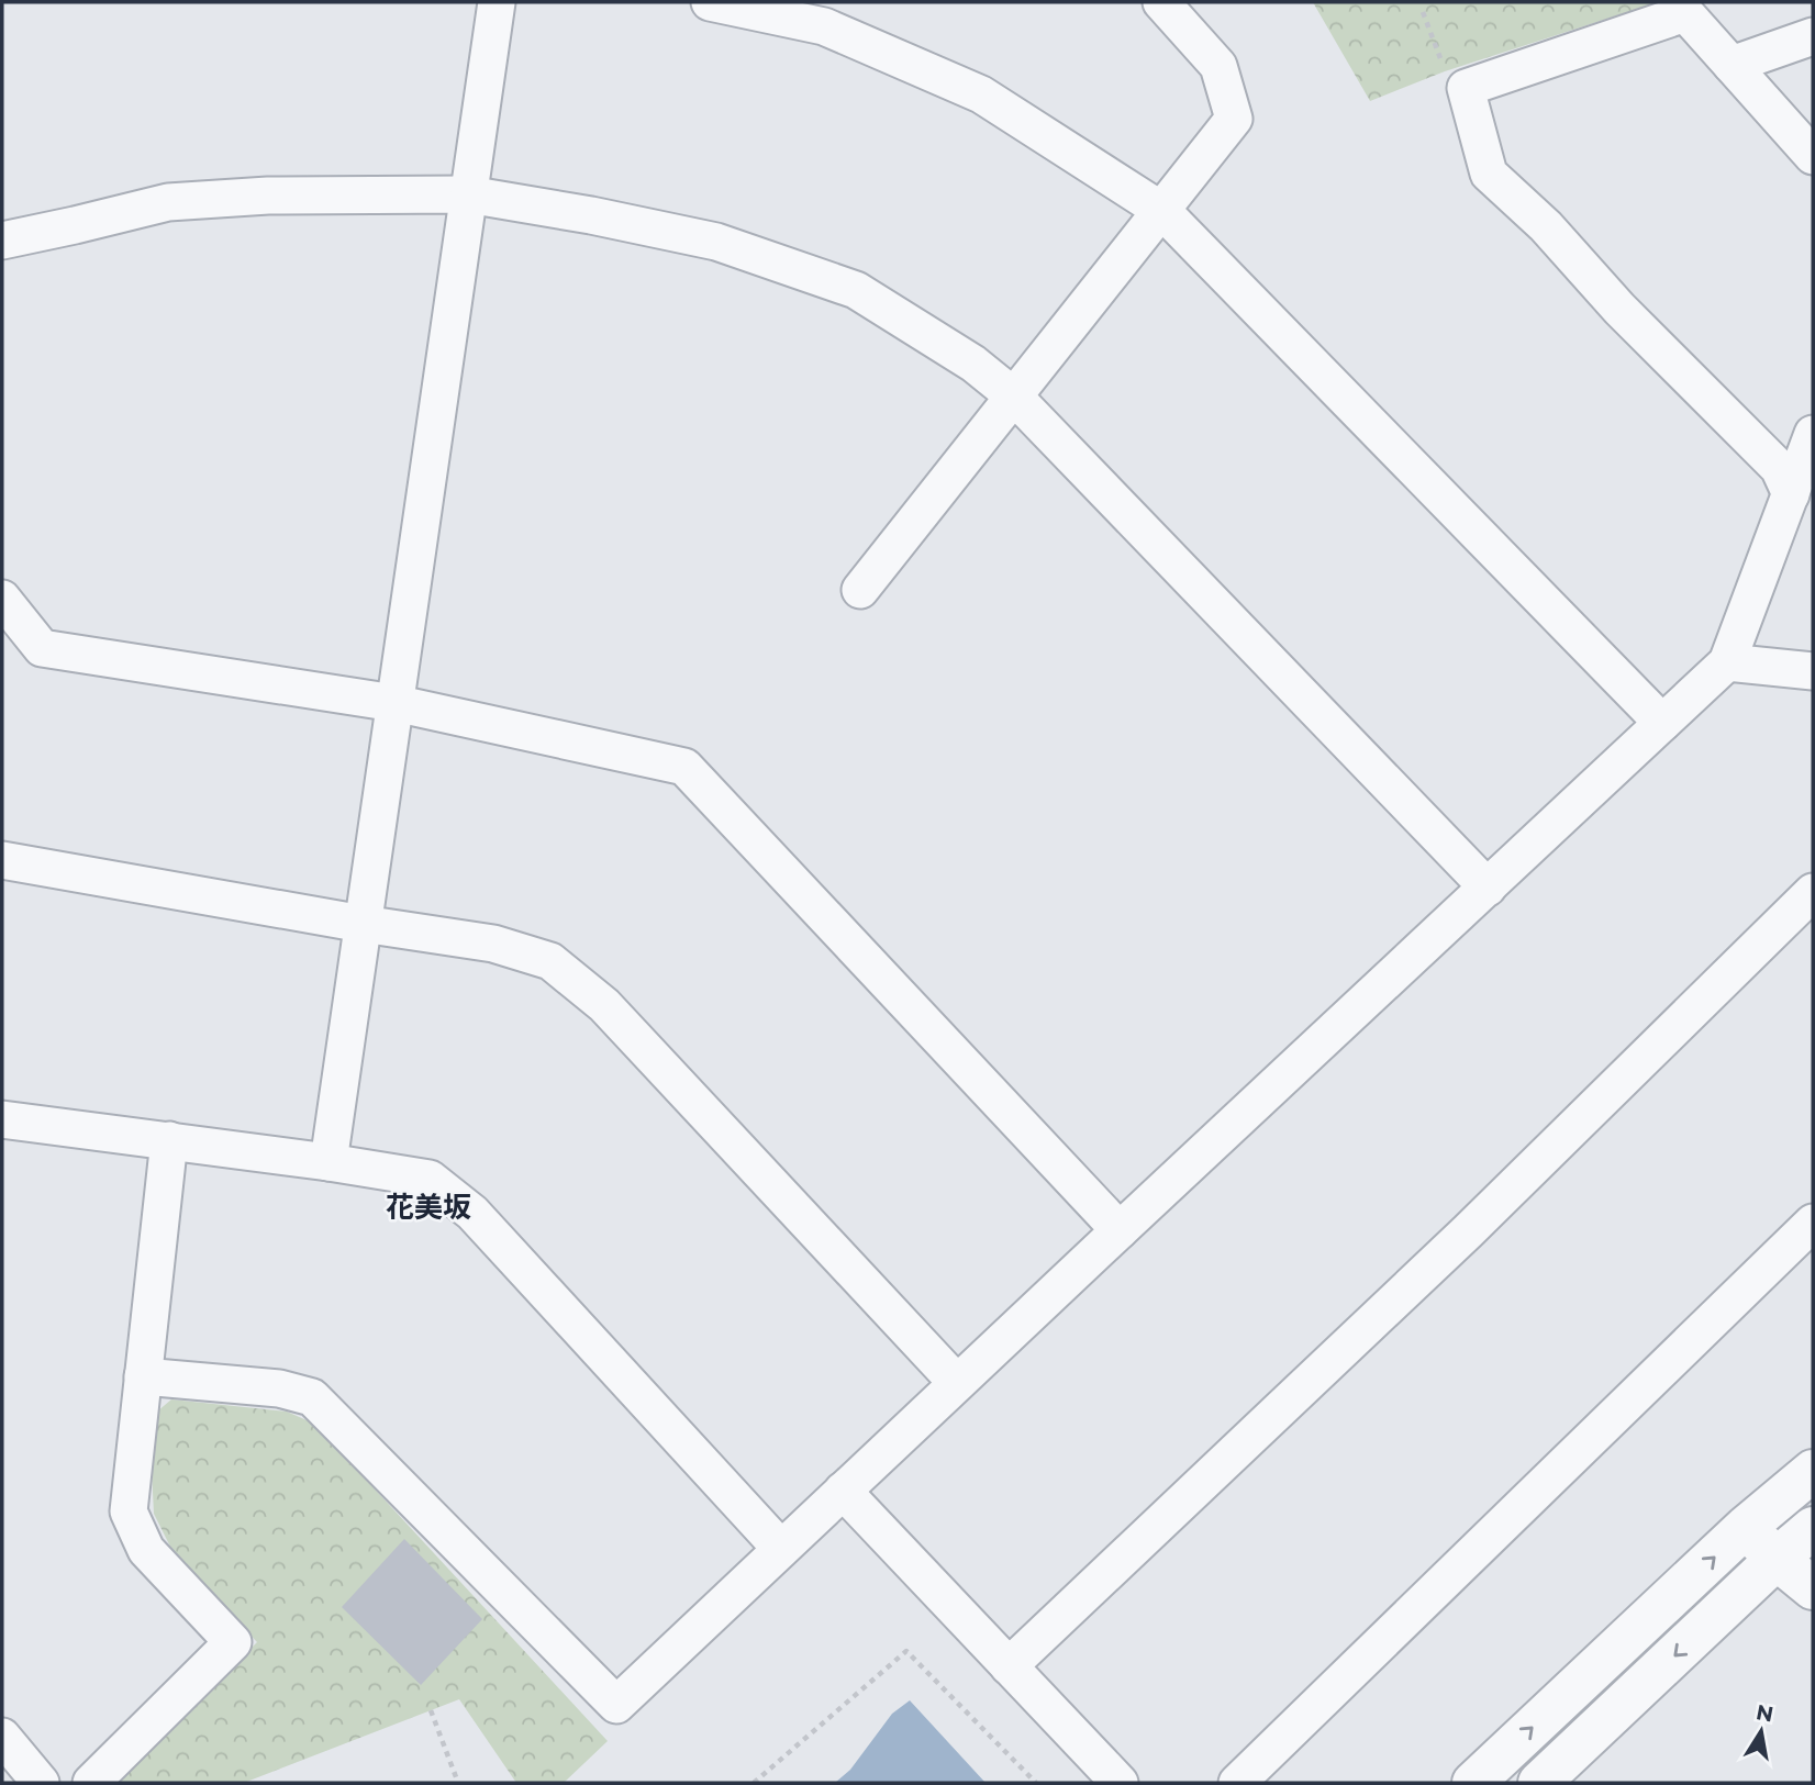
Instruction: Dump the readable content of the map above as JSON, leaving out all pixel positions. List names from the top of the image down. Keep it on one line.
{"districts":["花美坂"],"north":"top"}
